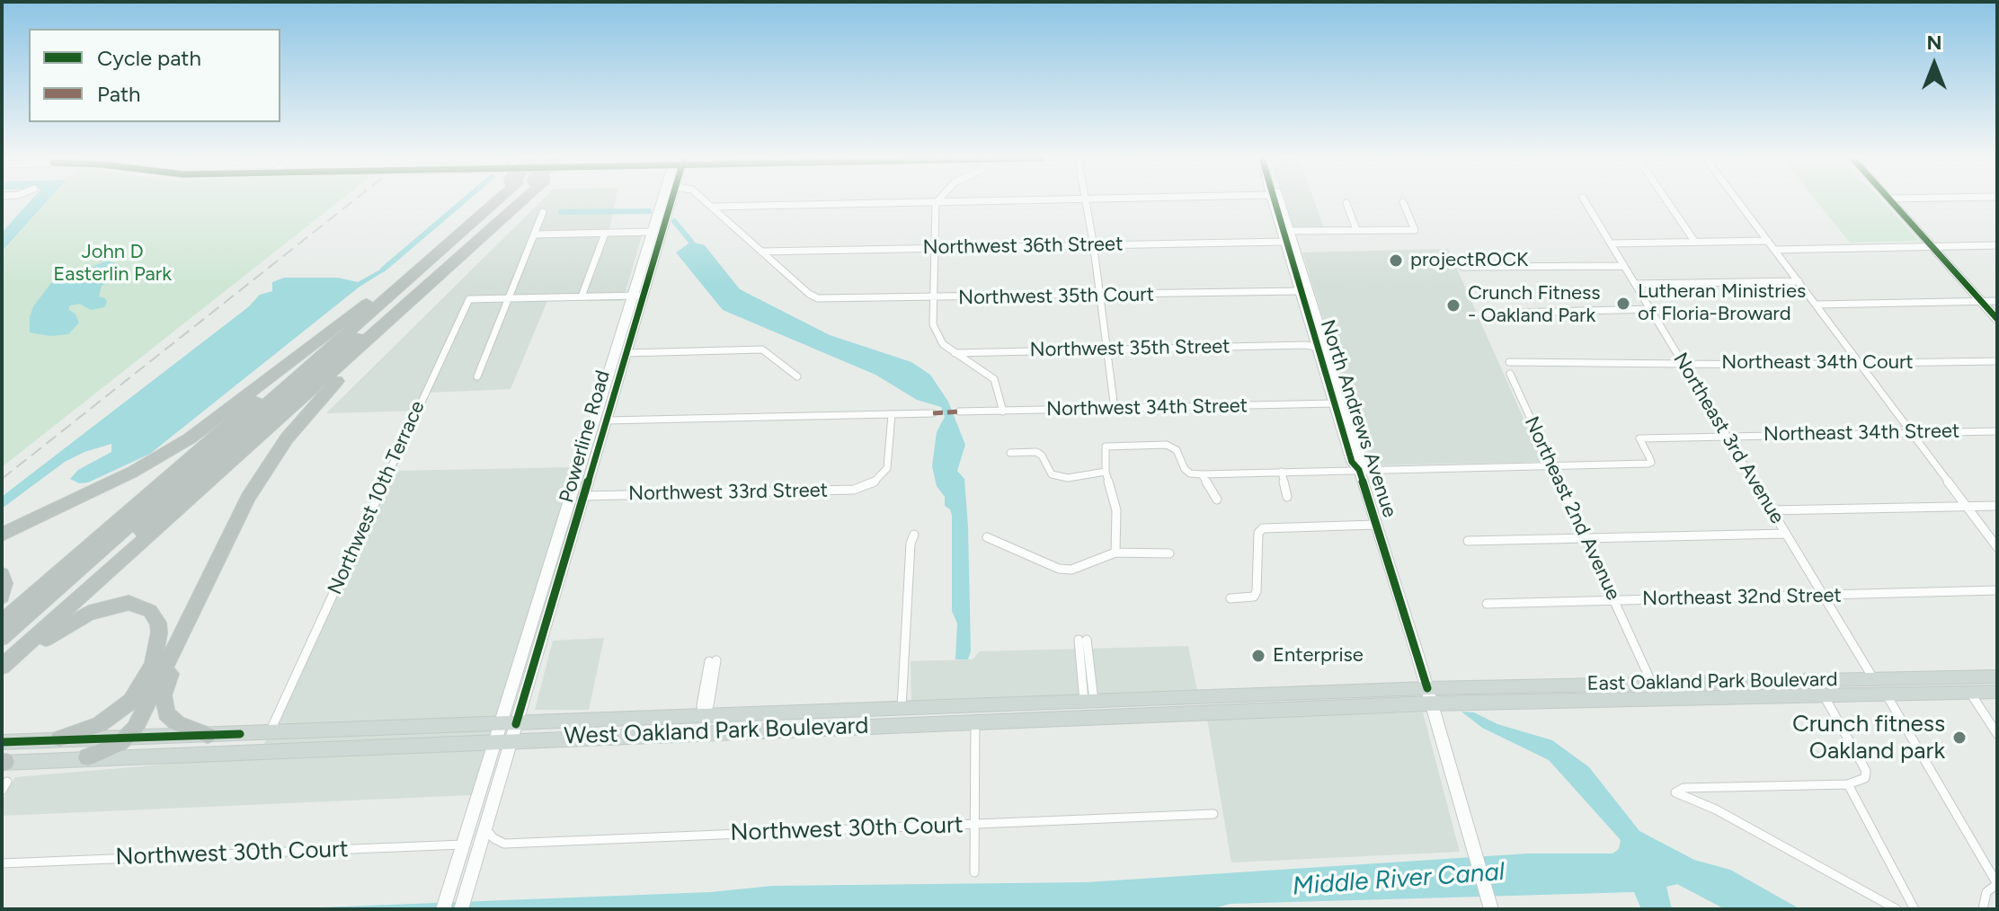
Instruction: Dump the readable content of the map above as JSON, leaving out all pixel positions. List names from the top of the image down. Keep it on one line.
{"streets":{"main road":["North Andrews Avenue","Powerline Road","East Oakland Park Boulevard","West Oakland Park Boulevard"],"street":["Northwest 36th Street","Northwest 35th Court","Northwest 35th Street","Northeast 34th Court","Northwest 34th Street","Northeast 34th Street","Northeast 3rd Avenue","Northwest 33rd Street","Northwest 10th Terrace","Northeast 2nd Avenue","Northeast 32nd Street","Northwest 30th Court"]},"crossings":[["Northwest 36th Street","Northwest 35th Court"],["Northwest 36th Street","North Andrews Avenue"],["Northwest 35th Court","North Andrews Avenue"],["Northwest 35th Street","North Andrews Avenue"],["Northeast 34th Court","Northeast 3rd Avenue"],["Northwest 34th Street","North Andrews Avenue"],["North Andrews Avenue","East Oakland Park Boulevard"],["North Andrews Avenue","West Oakland Park Boulevard"],["Northeast 34th Street","Northeast 3rd Avenue"],["Northeast 34th Street","Northeast 2nd Avenue"],["Powerline Road","Northwest 33rd Street"],["Powerline Road","West Oakland Park Boulevard"],["Powerline Road","Northwest 30th Court"],["Northeast 3rd Avenue","Northeast 32nd Street"],["Northeast 3rd Avenue","East Oakland Park Boulevard"],["Northwest 10th Terrace","West Oakland Park Boulevard"],["Northeast 2nd Avenue","Northeast 32nd Street"],["Northeast 2nd Avenue","East Oakland Park Boulevard"],["East Oakland Park Boulevard","West Oakland Park Boulevard"]],"water":["Middle River Canal"],"parks":["John D Easterlin Park"],"places":["projectROCK","Lutheran Ministries of Floria-Broward","Crunch Fitness - Oakland Park","Enterprise","Crunch fitness Oakland park"],"legend":["Cycle path","Path"],"north":"top"}
